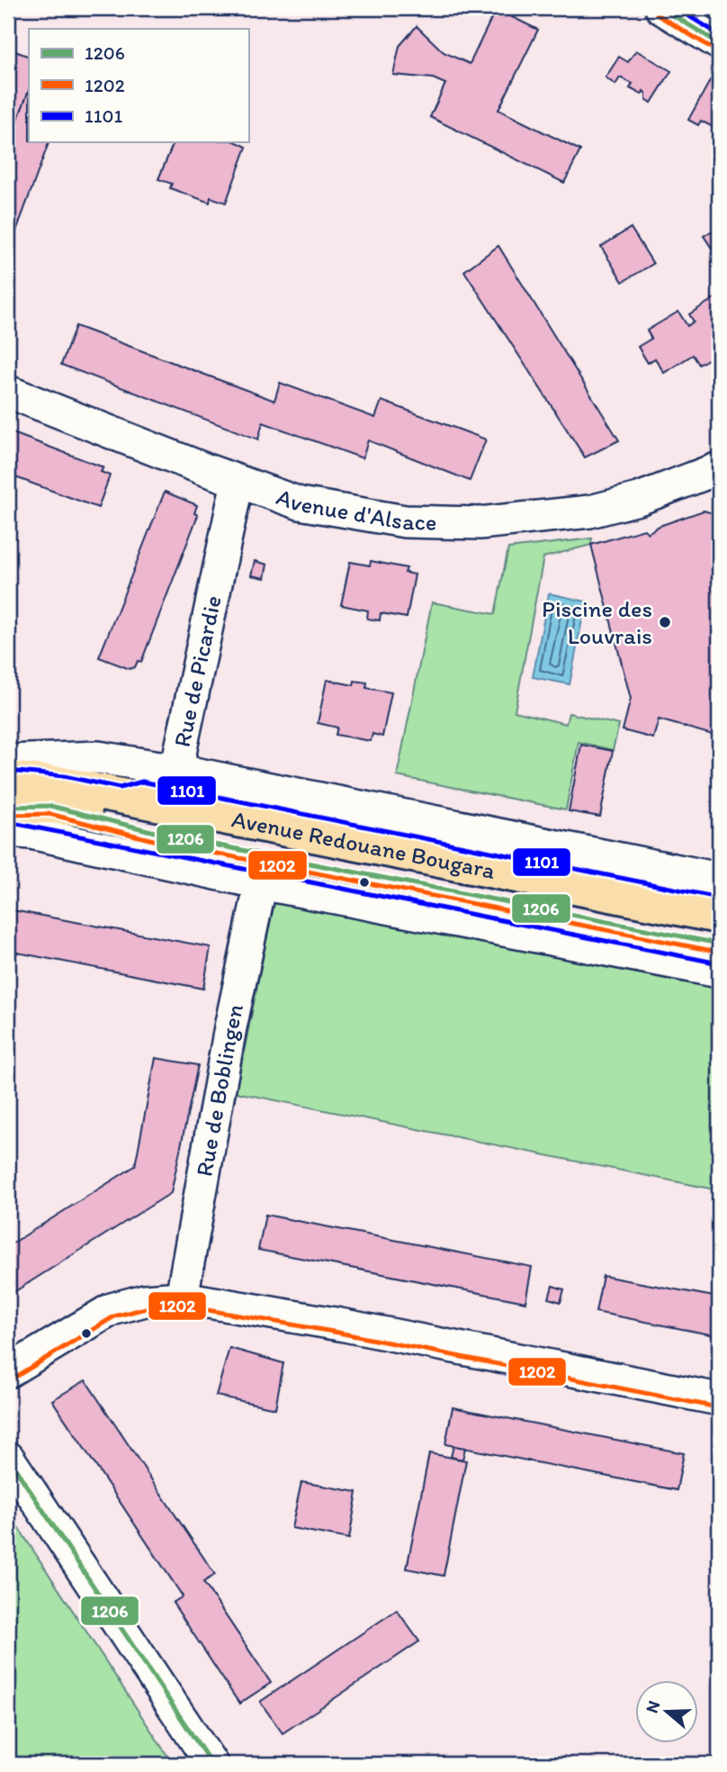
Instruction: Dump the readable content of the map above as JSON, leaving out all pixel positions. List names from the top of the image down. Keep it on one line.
{"streets":{"main road":["Avenue Redouane Bougara"],"street":["Avenue d'Alsace","Rue de Picardie","Rue de Boblingen"]},"crossings":[["Avenue d'Alsace","Rue de Picardie"]],"places":["Piscine des Louvrais"],"lines":["transit line 1206","transit line 1101","transit line 1202"],"legend":["1206","1202","1101"],"north":"left"}
